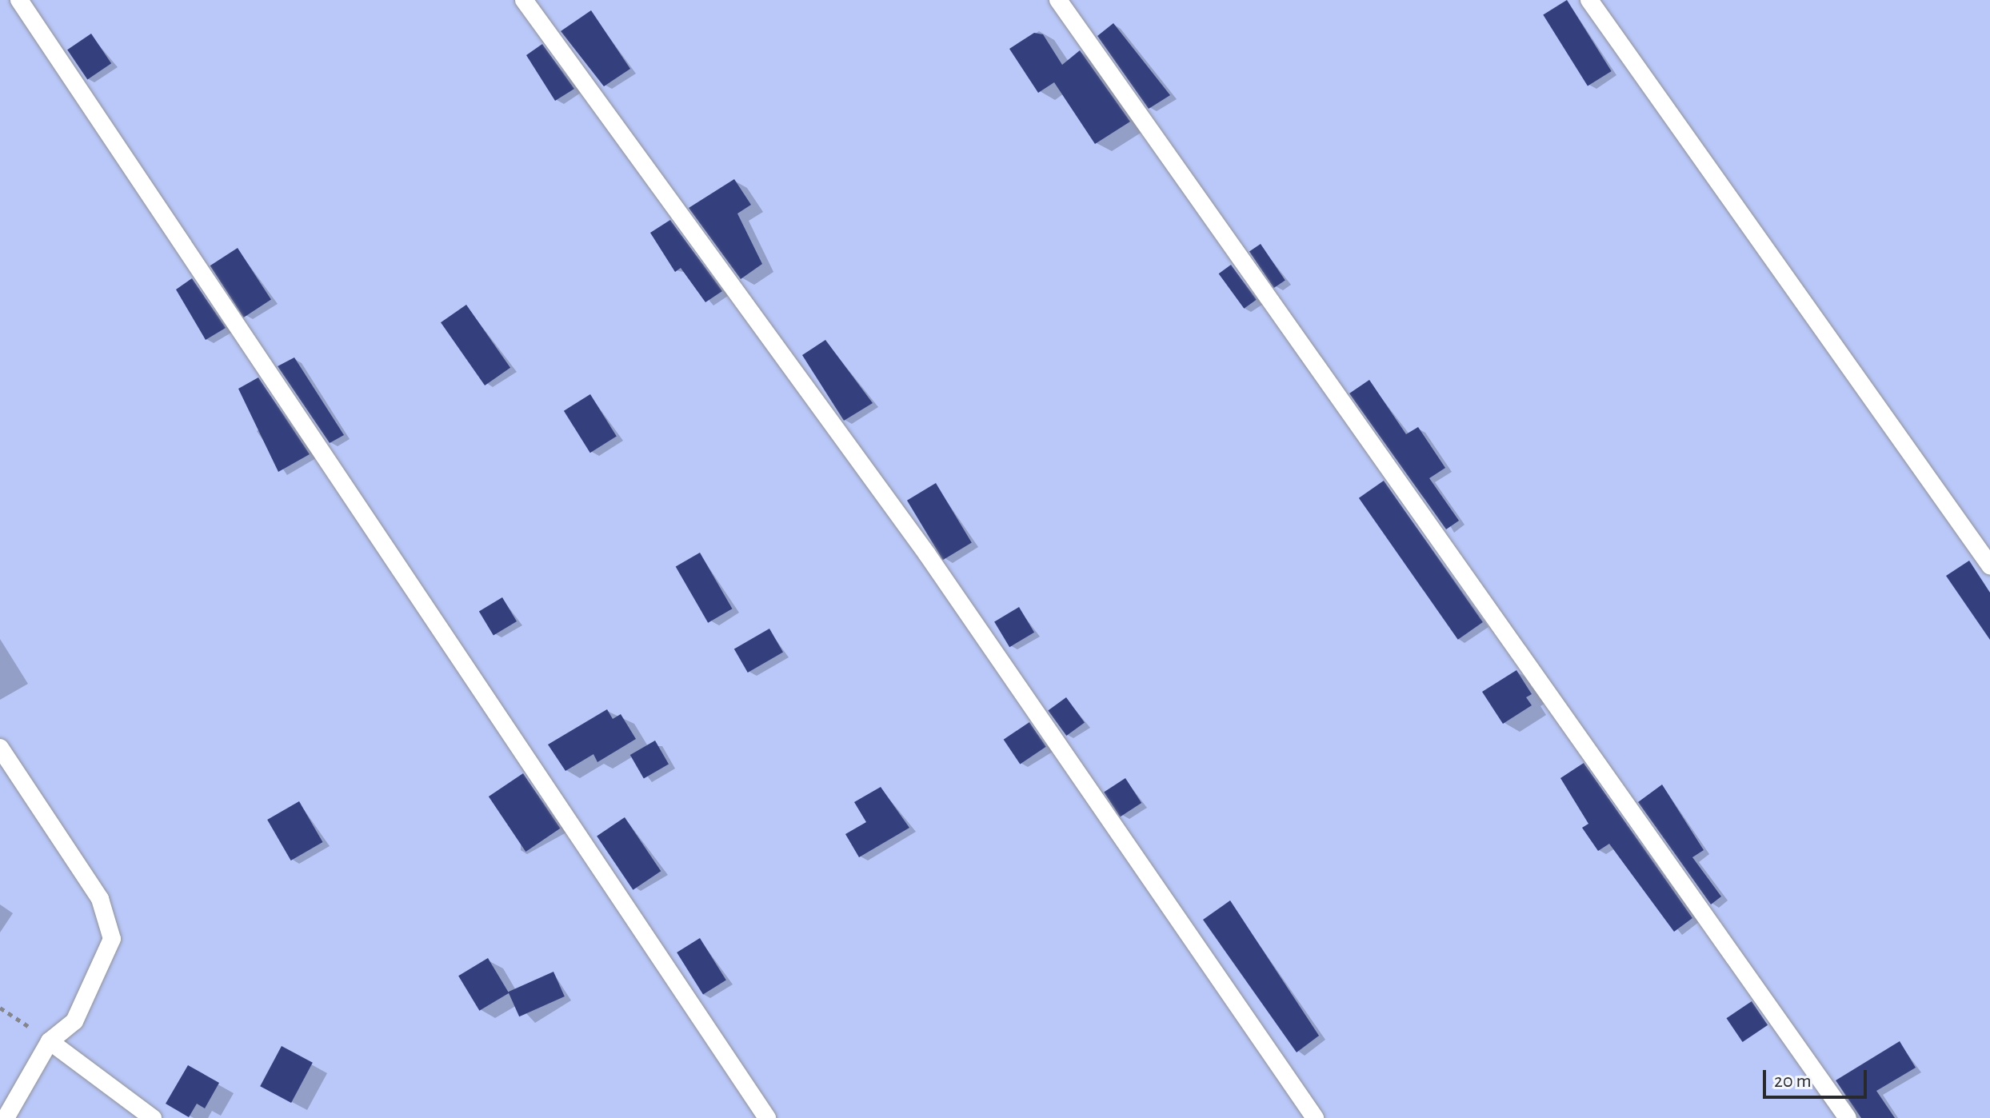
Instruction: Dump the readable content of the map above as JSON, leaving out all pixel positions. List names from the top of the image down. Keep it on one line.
{"scale_bar":"20 m"}
